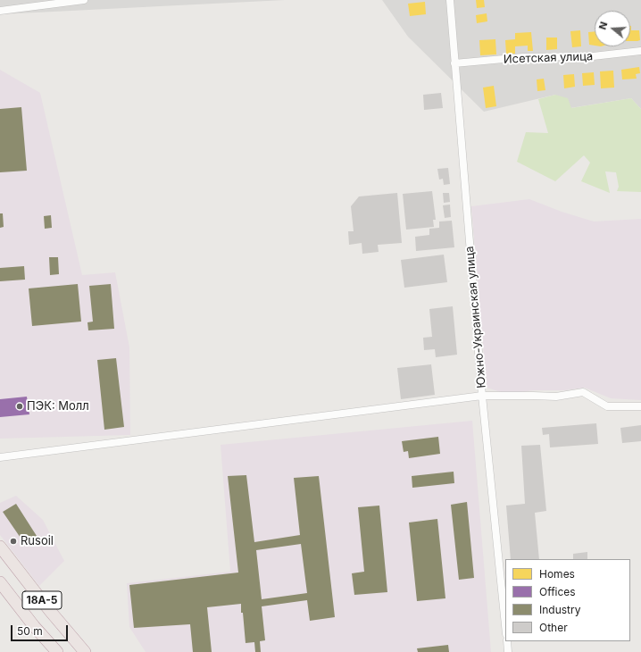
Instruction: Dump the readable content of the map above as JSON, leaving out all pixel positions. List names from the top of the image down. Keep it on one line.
{"streets":{"highway":["18А-5"],"street":["Исетская улица","Южно-Украинская улица"]},"crossings":[["Исетская улица","Южно-Украинская улица"]],"places":["ПЭК: Молл","Rusoil"],"legend":["Homes","Offices","Industry","Other"],"scale_bar":"50 m","north":"left"}
